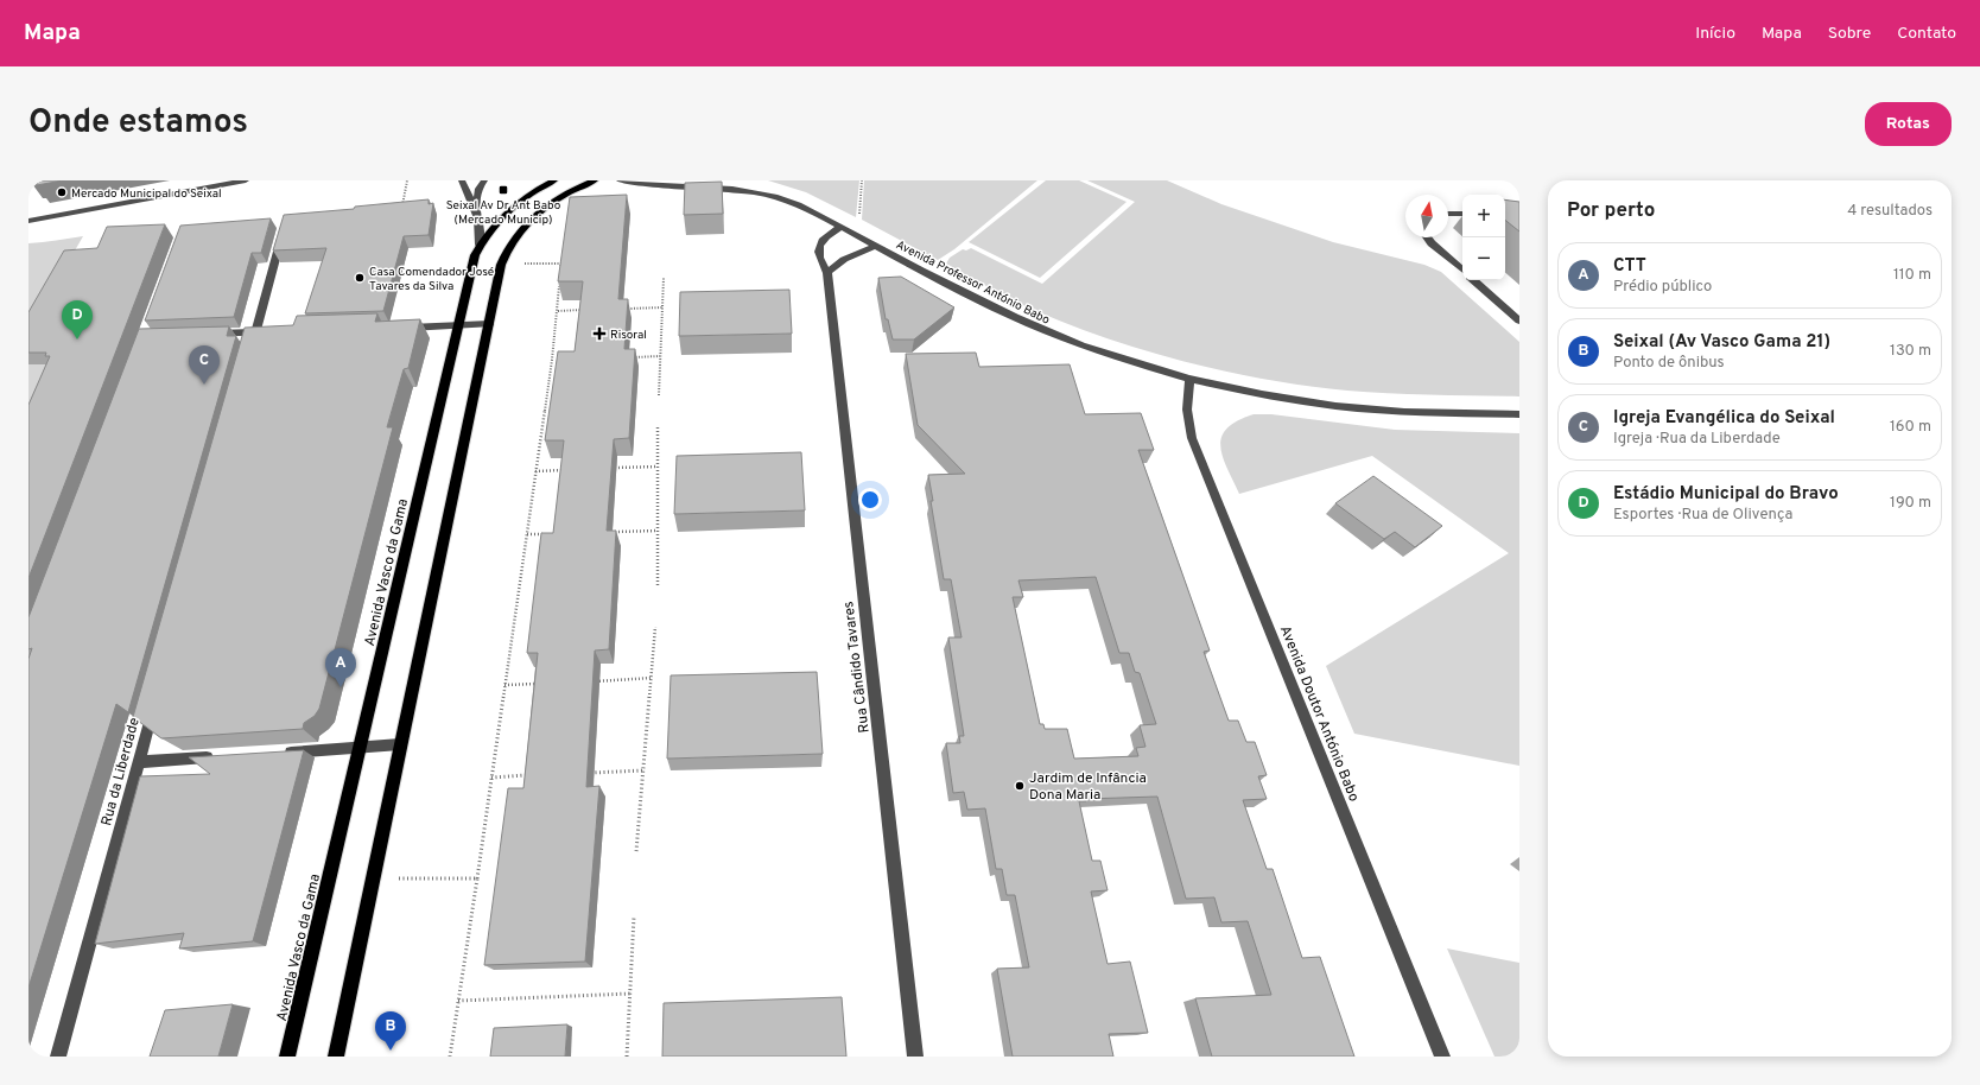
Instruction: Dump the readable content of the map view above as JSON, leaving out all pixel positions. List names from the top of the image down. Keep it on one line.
{"streets":{"main road":["Avenida Vasco da Gama"],"street":["Avenida Professor António Babo","Rua Cândido Tavares","Avenida Doutor António Babo","Rua da Liberdade"]},"crossings":[["Avenida Professor António Babo","Rua Cândido Tavares"],["Avenida Professor António Babo","Avenida Doutor António Babo"]],"places":{"transit":["Seixal Av Dr Ant Babo (Mercado Municip)"],"other":["Mercado Municipal do Seixal","Casa Comendador José Tavares da Silva","Jardim de Infância Dona Maria"],"health":["Risoral"]},"north":"top","page":{"header":"Mapa","nav":["Início","Mapa","Sobre","Contato"],"title":"Onde estamos","buttons":"Rotas","heading":["Por perto","4 resultados"],"map_buttons":["+","−"],"list":[{"mark":"A","name":"CTT","note":"Prédio público","value":"110 m"},{"mark":"B","name":"Seixal (Av Vasco Gama 21)","note":"Ponto de ônibus","value":"130 m"},{"mark":"C","name":"Igreja Evangélica do Seixal","note":"Igreja · Rua da Liberdade","value":"160 m"},{"mark":"D","name":"Estádio Municipal do Bravo","note":"Esportes · Rua de Olivença","value":"190 m"}],"pins":["D","C","A","B"]}}
